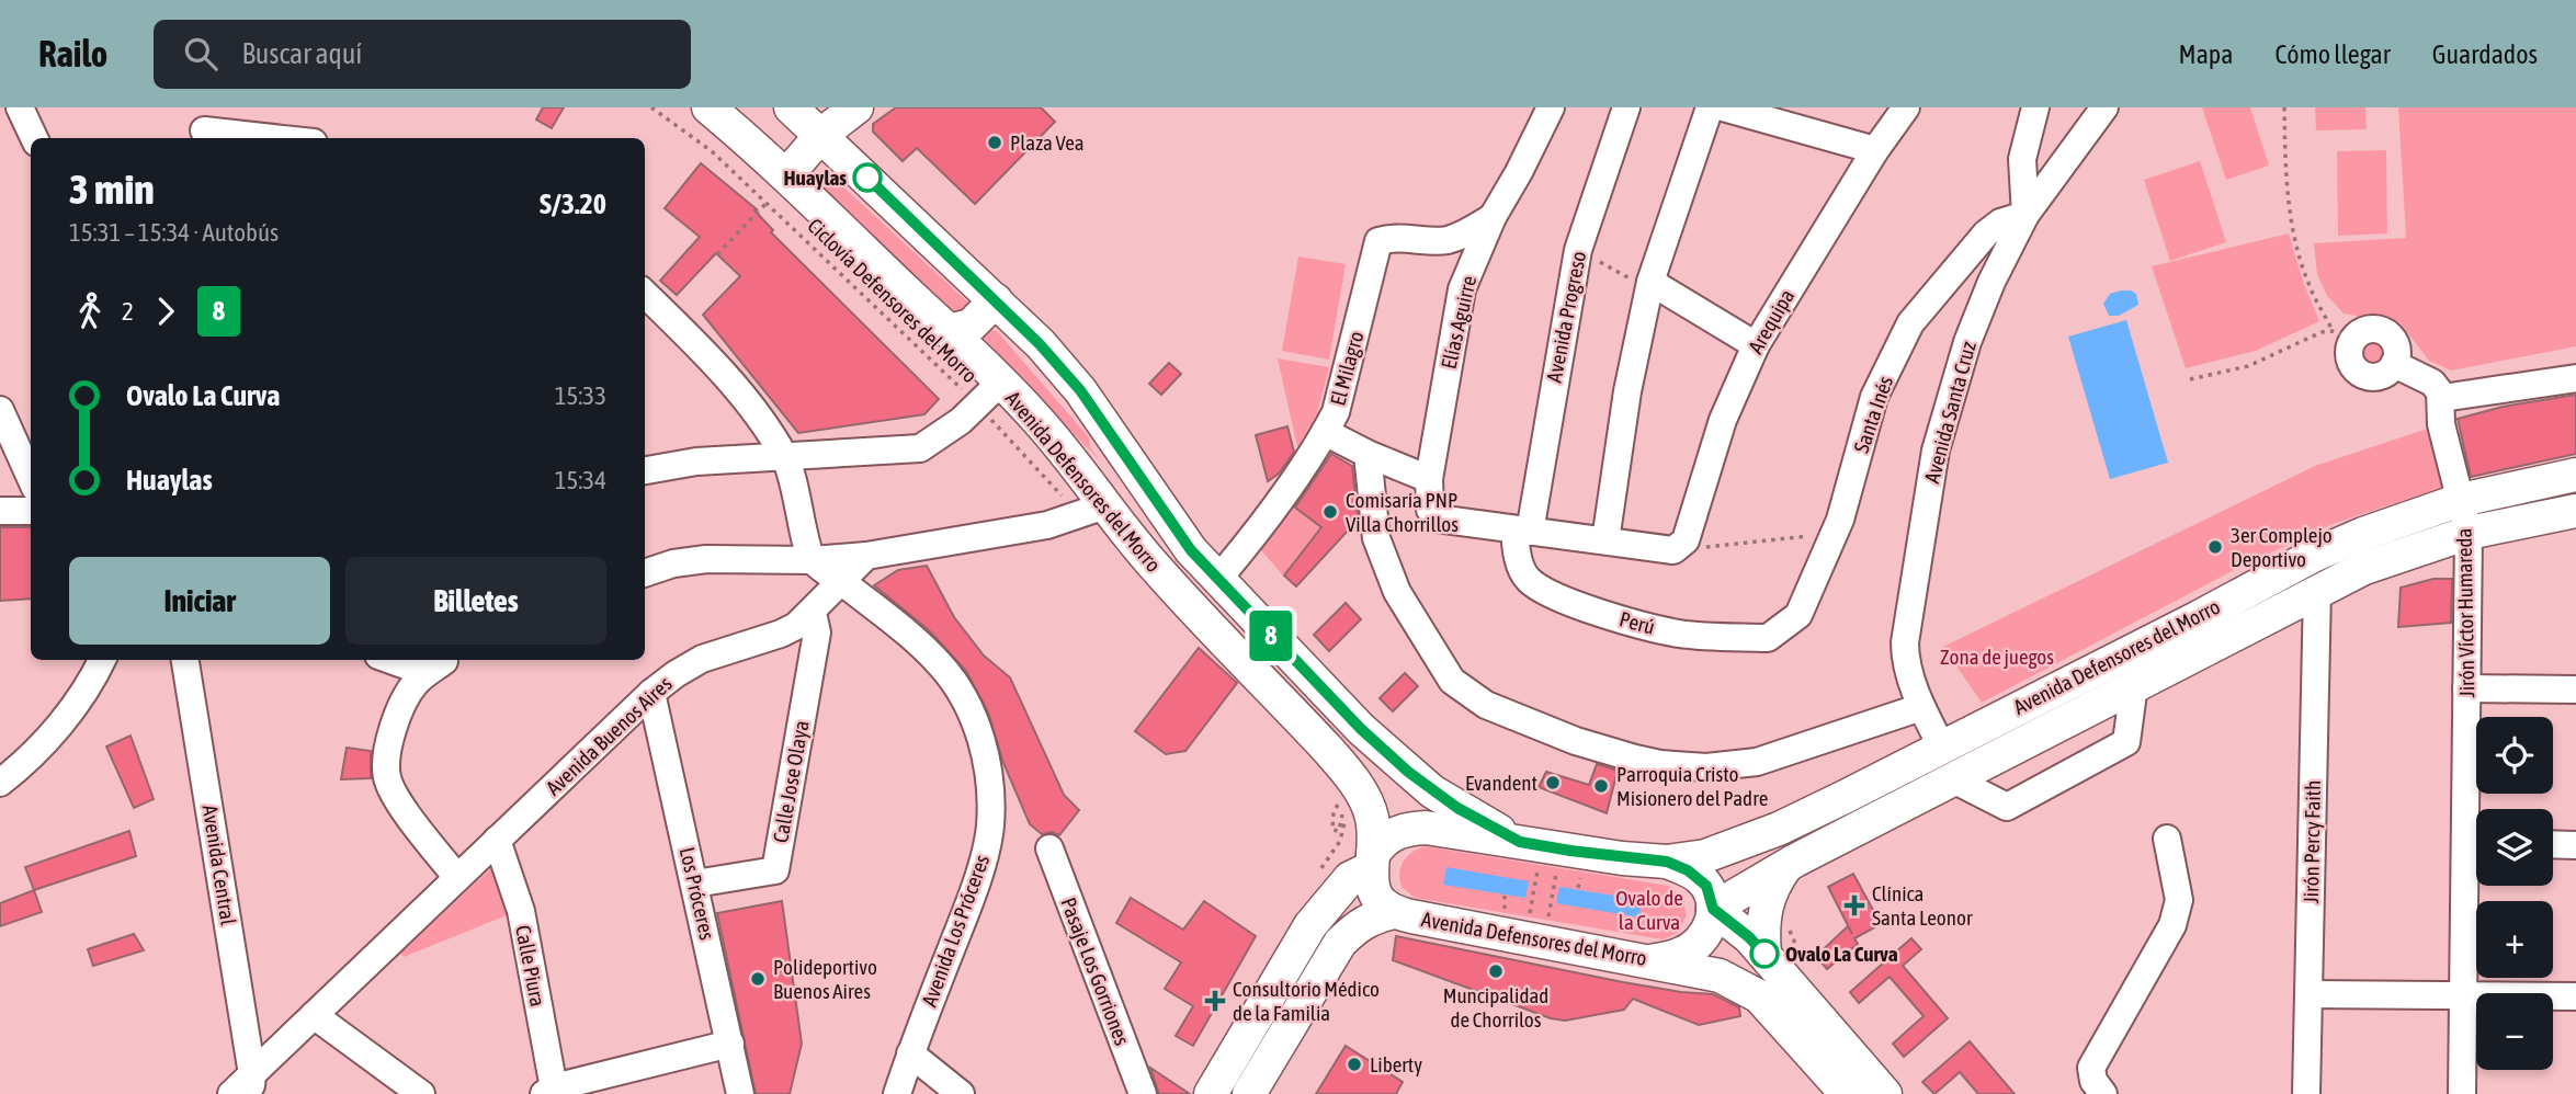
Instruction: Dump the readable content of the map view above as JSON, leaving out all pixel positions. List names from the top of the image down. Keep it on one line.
{"streets":{"main road":["Avenida Defensores del Morro"],"street":["Avenida Progreso","Arequipa","Elías Aguirre","El Milagro","Avenida Santa Cruz","Santa Inés","Jirón Víctor Humareda","Perú","Avenida Buenos Aires","Calle Jose Olaya","Jirón Percy Faith","Avenida Central","Los Próceres","Avenida Los Próceres","Calle Piura","Pasaje Los Gorriones"],"path":["Ciclovía Defensores del Morro"]},"crossings":[["Ciclovía Defensores del Morro","Avenida Defensores del Morro"],["Avenida Progreso","Elías Aguirre"],["Avenida Progreso","Perú"],["Elías Aguirre","El Milagro"],["Elías Aguirre","Perú"],["El Milagro","Avenida Defensores del Morro"],["Avenida Santa Cruz","Santa Inés"],["Avenida Santa Cruz","Avenida Defensores del Morro"],["Santa Inés","Perú"],["Avenida Defensores del Morro","Jirón Víctor Humareda"],["Avenida Defensores del Morro","Jirón Percy Faith"],["Avenida Buenos Aires","Calle Jose Olaya"],["Avenida Buenos Aires","Avenida Central"],["Avenida Buenos Aires","Los Próceres"],["Avenida Buenos Aires","Avenida Los Próceres"],["Avenida Buenos Aires","Calle Piura"],["Calle Jose Olaya","Los Próceres"]],"parks":["Zona de juegos","Ovalo de la Curva"],"places":{"other":["Plaza Vea","Huaylas","Comisaría PNP Villa Chorrillos","3er Complejo Deportivo","Evandent","Parroquia Cristo Misionero del Padre","Ovalo La Curva","Muncipalidad de Chorrilos","Polideportivo Buenos Aires","Liberty"],"health":["Clínica Santa Leonor","Consultorio Médico de la Familia"]},"lines":["bus line 8"],"page":{"header":"Railo","search":"Buscar aquí","nav":["Mapa","Cómo llegar","Guardados"],"on_map":"8","heading":["3 min","15:31 – 15:34 · Autobús","S/3.20"],"legs":["2","8"],"list":[{"name":"Ovalo La Curva","value":"15:33"},{"name":"Huaylas","value":"15:34"}],"buttons":["Iniciar","Billetes"],"map_buttons":["+","−"]}}
